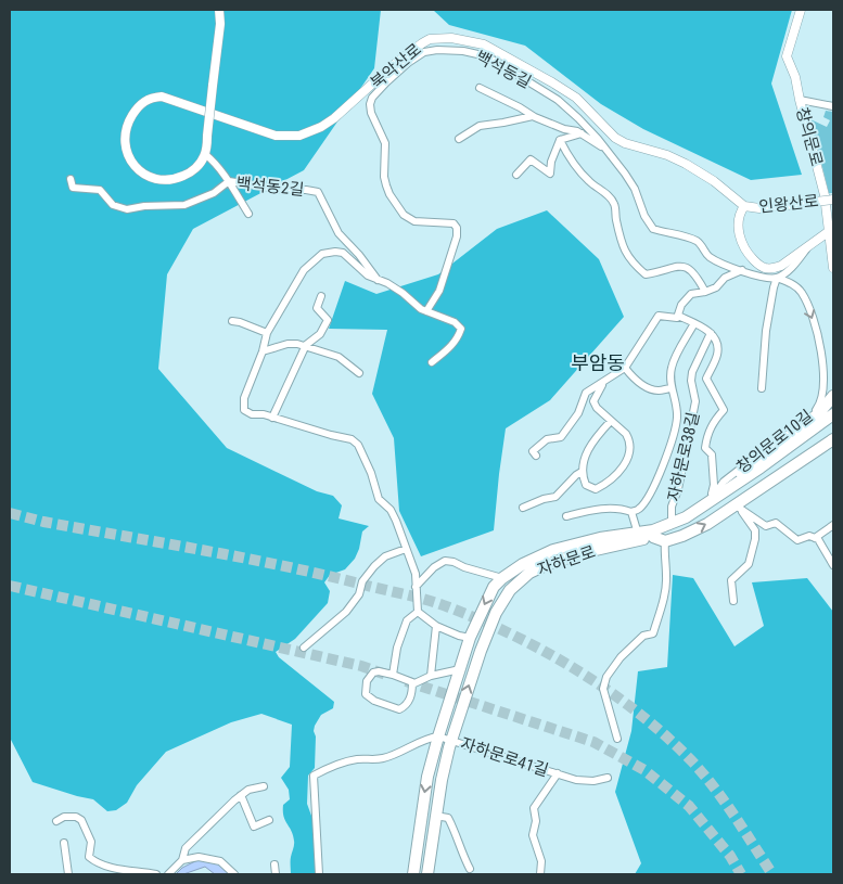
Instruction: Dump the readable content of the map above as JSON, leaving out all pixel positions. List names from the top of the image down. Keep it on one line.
{"streets":{"main road":["자하문로"],"street":["북악산로","백석동길","창의문로","백석동2길","인왕산로","창의문로10길","자하문로38길","자하문로41길"]},"crossings":[["북악산로","인왕산로"],["백석동길","창의문로10길"],["자하문로38길","자하문로"],["자하문로","자하문로41길"]],"districts":["부암동"]}
